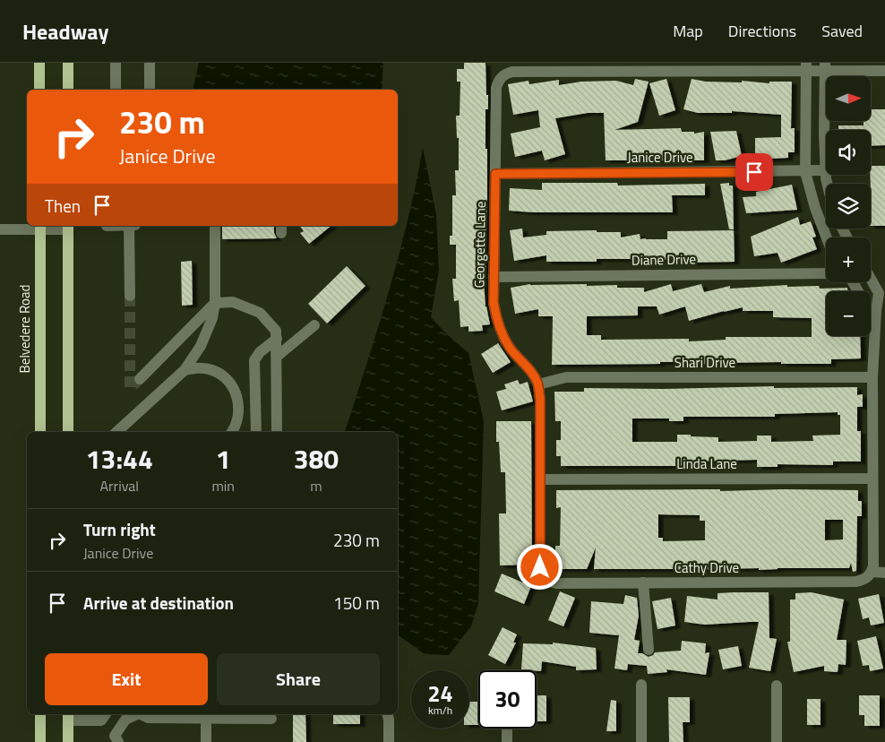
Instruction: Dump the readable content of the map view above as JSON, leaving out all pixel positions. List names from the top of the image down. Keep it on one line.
{"streets":{"main road":["Belvedere Road"],"street":["Janice Drive","Georgette Lane","Diane Drive","Shari Drive","Linda Lane","Cathy Drive"]},"crossings":[["Janice Drive","Georgette Lane"],["Georgette Lane","Diane Drive"],["Georgette Lane","Shari Drive"],["Georgette Lane","Linda Lane"],["Georgette Lane","Cathy Drive"]],"north":"right","page":{"header":"Headway","nav":["Map","Directions","Saved"],"map_buttons":["+","−"],"turn":["230 m","Janice Drive"],"then":"Then","eta":["13:44","Arrival","1","min","380","m"],"list":[{"name":"Turn right","note":"Janice Drive","value":"230 m"},{"name":"Arrive at destination","value":"150 m"}],"buttons":["Exit","Share"],"speed":"24 km/h","limit":"30"}}
